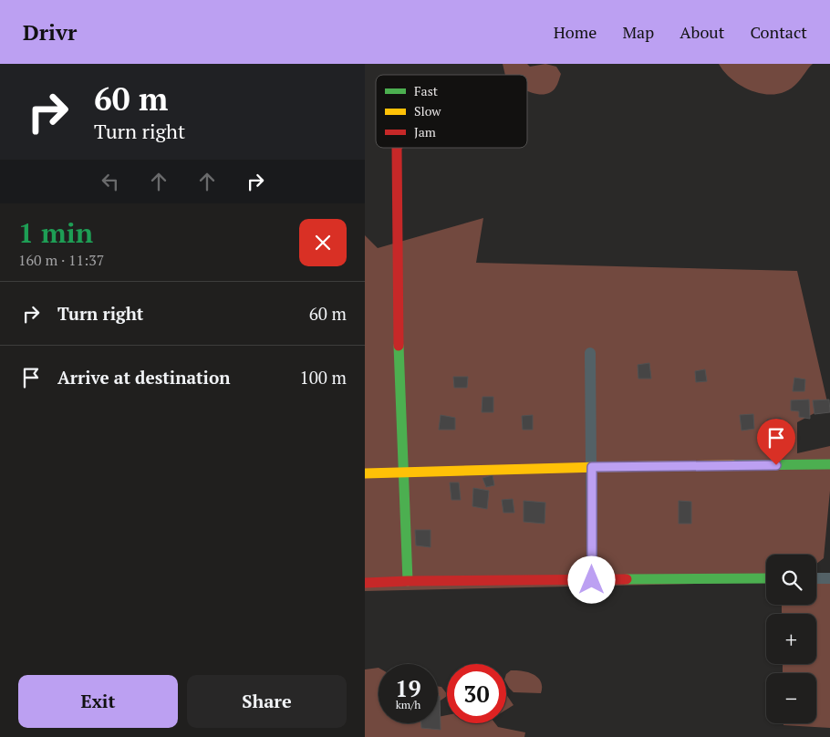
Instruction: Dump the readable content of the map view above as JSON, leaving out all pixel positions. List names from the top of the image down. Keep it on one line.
{"legend":["Fast","Slow","Jam"],"page":{"header":"Drivr","nav":["Home","Map","About","Contact"],"turn":["60 m","Turn right"],"heading":["1 min","160 m · 11:37"],"list":[{"name":"Turn right","value":"60 m"},{"name":"Arrive at destination","value":"100 m"}],"map_buttons":["+","−"],"speed":"19 km/h","limit":"30","buttons":["Exit","Share"]}}
